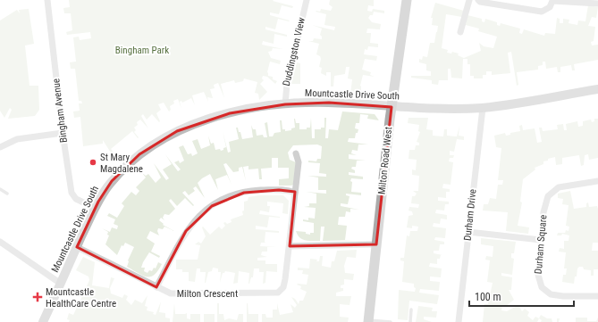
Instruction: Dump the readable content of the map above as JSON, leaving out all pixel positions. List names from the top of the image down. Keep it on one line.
{"streets":{"main road":["Milton Road West"],"street":["Duddingston View","Mountcastle Drive South","Bingham Avenue","Durham Drive","Durham Square","Milton Crescent"]},"crossings":[["Duddingston View","Mountcastle Drive South"],["Mountcastle Drive South","Bingham Avenue"],["Mountcastle Drive South","Milton Road West"],["Mountcastle Drive South","Durham Drive"],["Mountcastle Drive South","Milton Crescent"]],"parks":["Bingham Park"],"places":{"other":["St Mary Magdalene"],"health":["Mountcastle HealthCare Centre"]},"scale_bar":"100 m"}
